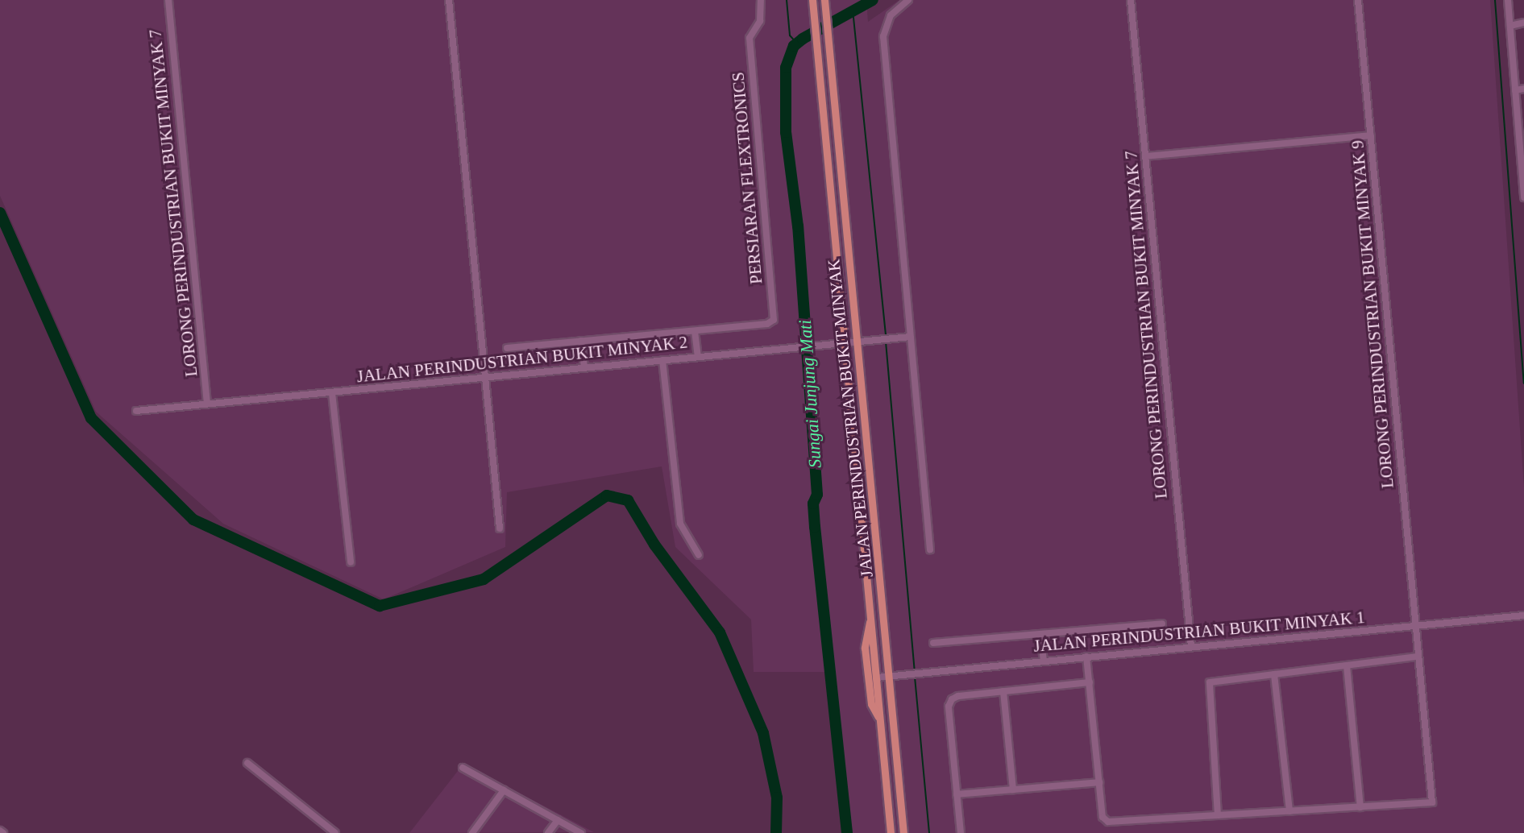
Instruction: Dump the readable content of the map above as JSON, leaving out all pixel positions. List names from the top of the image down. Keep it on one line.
{"streets":{"main road":["JALAN PERINDUSTRIAN BUKIT MINYAK"],"street":["PERSIARAN FLEXTRONICS","LORONG PERINDUSTRIAN BUKIT MINYAK 7","LORONG PERINDUSTRIAN BUKIT MINYAK 9","JALAN PERINDUSTRIAN BUKIT MINYAK 2","JALAN PERINDUSTRIAN BUKIT MINYAK 1"]},"crossings":[["LORONG PERINDUSTRIAN BUKIT MINYAK 7","JALAN PERINDUSTRIAN BUKIT MINYAK 2"],["LORONG PERINDUSTRIAN BUKIT MINYAK 7","JALAN PERINDUSTRIAN BUKIT MINYAK 1"],["LORONG PERINDUSTRIAN BUKIT MINYAK 9","JALAN PERINDUSTRIAN BUKIT MINYAK 1"],["JALAN PERINDUSTRIAN BUKIT MINYAK 2","JALAN PERINDUSTRIAN BUKIT MINYAK"],["JALAN PERINDUSTRIAN BUKIT MINYAK","JALAN PERINDUSTRIAN BUKIT MINYAK 1"]],"water":["Sungai Junjung Mati"]}
